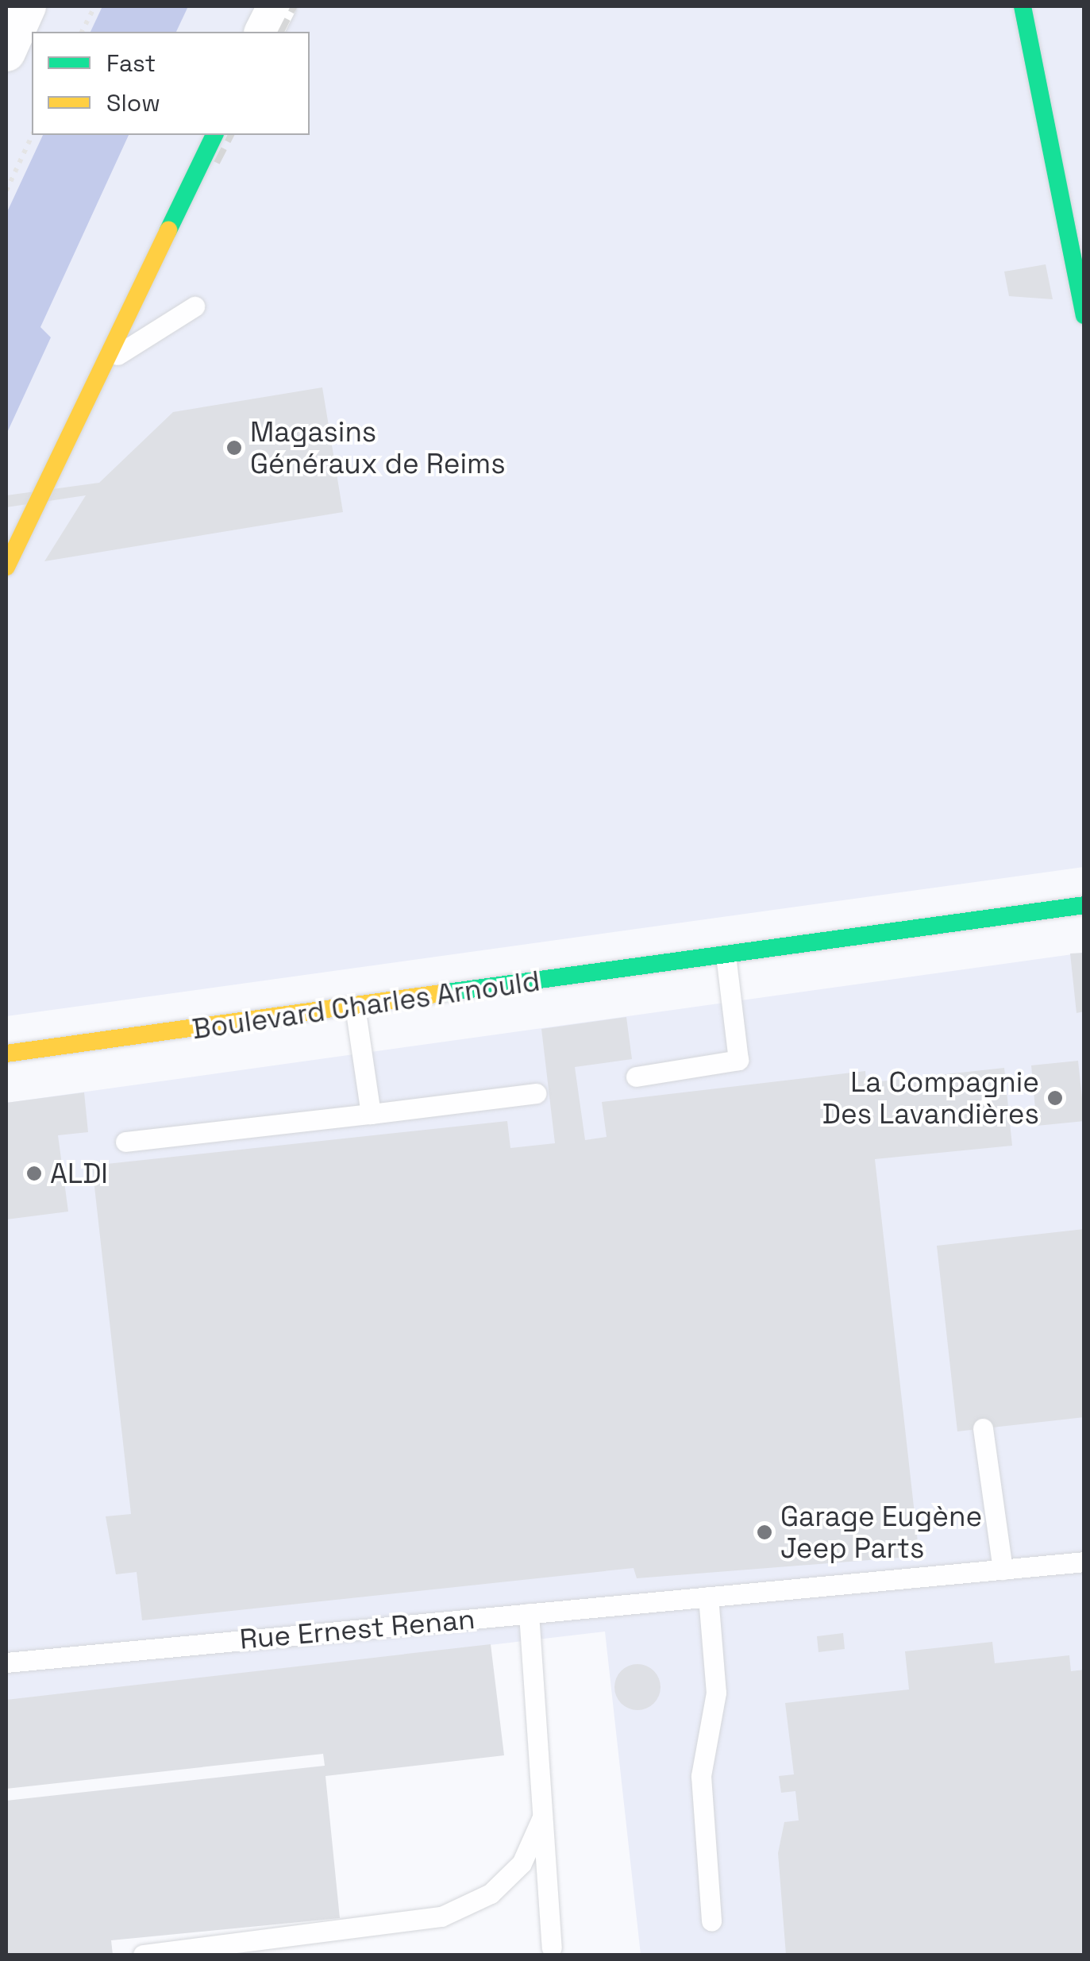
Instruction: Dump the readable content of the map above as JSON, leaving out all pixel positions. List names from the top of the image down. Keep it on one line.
{"streets":{"main road":["Boulevard Charles Arnould"],"lane":["Rue Ernest Renan"]},"places":["Magasins Généraux de Reims","La Compagnie Des Lavandières","ALDI","Garage Eugène Jeep Parts"],"legend":["Fast","Slow"]}
